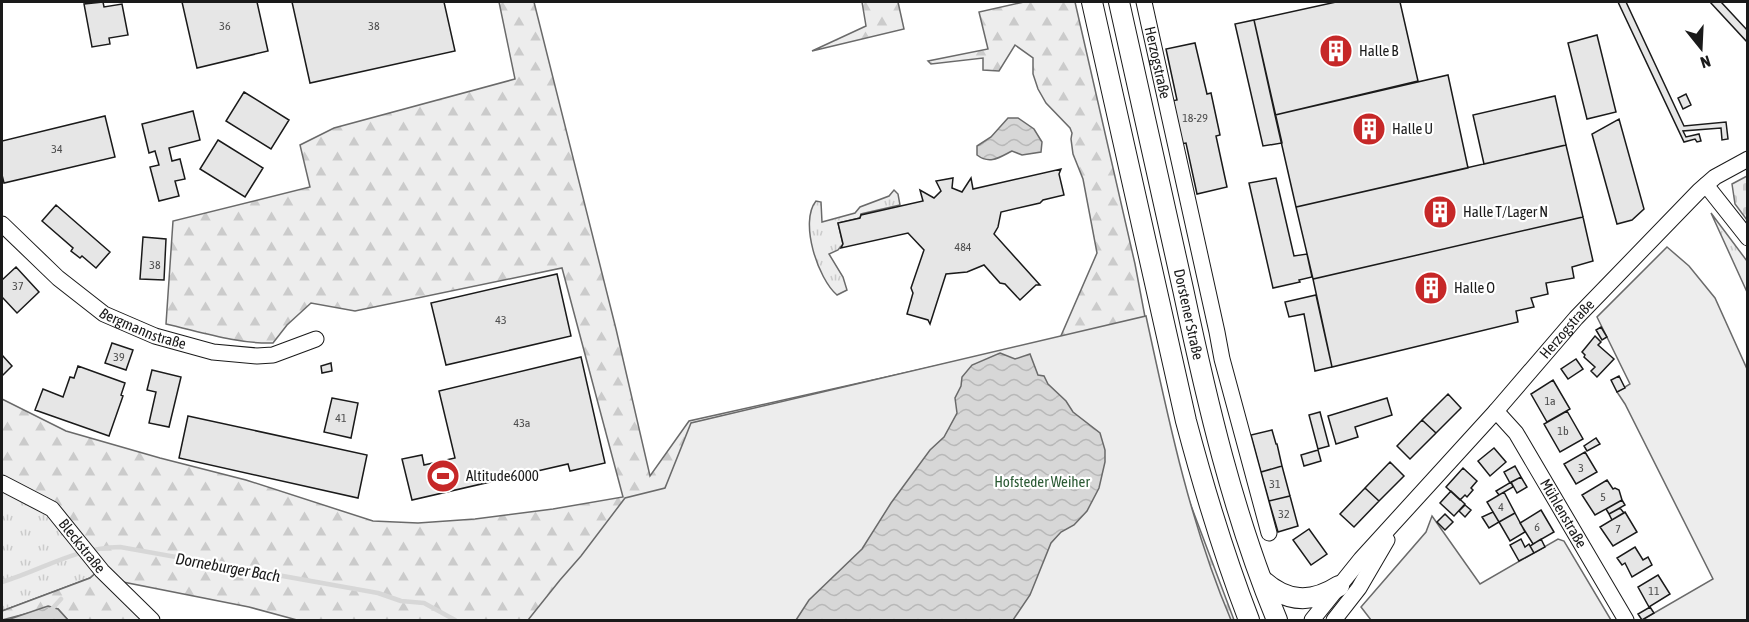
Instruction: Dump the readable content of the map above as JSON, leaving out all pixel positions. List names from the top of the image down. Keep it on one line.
{"streets":{"main road":["Dorstener Straße"],"street":["Herzogstraße","Bergmannstraße","Mühlenstraße","Bleckstraße"]},"crossings":[["Herzogstraße","Mühlenstraße"]],"water":["Dorneburger Bach"],"parks":["Hofsteder Weiher"],"places":{"building":["Halle B","Halle U","Halle T/Lager N","Halle O"],"sports":["Altitude6000"]},"house_numbers":["36","38","18-29","34","484","38","37","43","39","1a","41","43a","1b","3","31","5","4","32","6","7","11"],"north":"bottom"}
